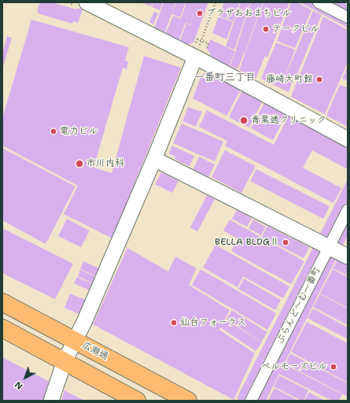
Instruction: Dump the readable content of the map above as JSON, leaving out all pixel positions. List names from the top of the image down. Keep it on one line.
{"streets":{"highway":["広瀬通"],"street":["ぶらんど～む一番町"]},"districts":["一番町三丁目"],"places":["プラザおおまちビル","テークビル","藤崎大町館","青葉通クリニック","電力ビル","市川内科","BELLA BLDGⅡ","仙台フォーラス","ベルモーズビル"],"north":"bottom left"}
